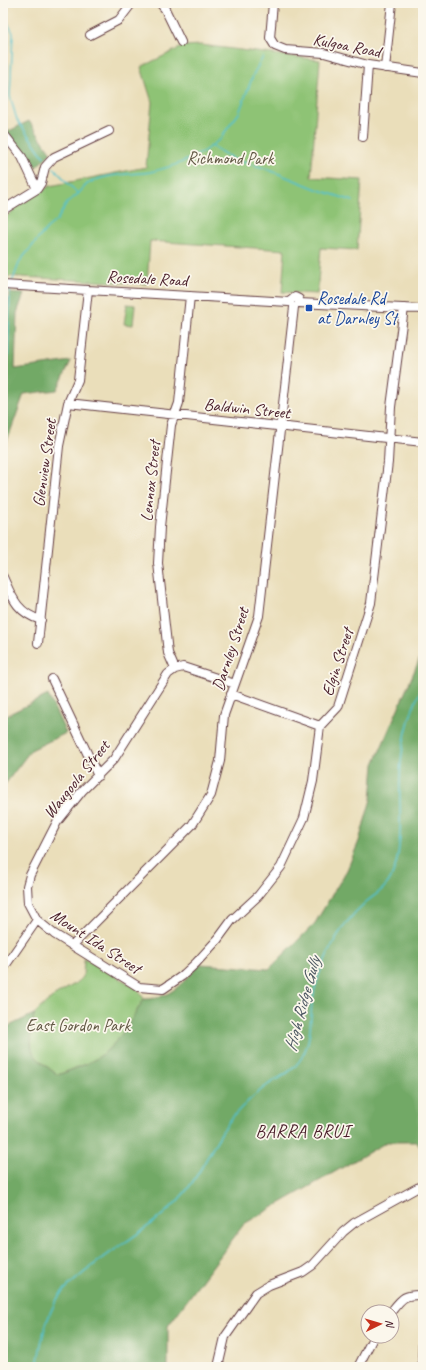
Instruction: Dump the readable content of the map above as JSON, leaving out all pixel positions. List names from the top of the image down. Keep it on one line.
{"streets":{"street":["Kulgoa Road","Rosedale Road","Baldwin Street","Glenview Street","Lennox Street","Darnley Street","Elgin Street","Waugoola Street","Mount Ida Street"]},"crossings":[["Rosedale Road","Glenview Street"],["Rosedale Road","Lennox Street"],["Rosedale Road","Darnley Street"],["Rosedale Road","Elgin Street"],["Baldwin Street","Glenview Street"],["Baldwin Street","Lennox Street"],["Baldwin Street","Darnley Street"],["Baldwin Street","Elgin Street"],["Lennox Street","Waugoola Street"],["Darnley Street","Mount Ida Street"],["Elgin Street","Mount Ida Street"],["Waugoola Street","Mount Ida Street"]],"districts":["BARRA BRUI"],"water":["High Ridge Gully"],"parks":["Richmond Park","East Gordon Park"],"places":{"transit":["Rosedale Rd at Darnley St"]},"north":"right"}
